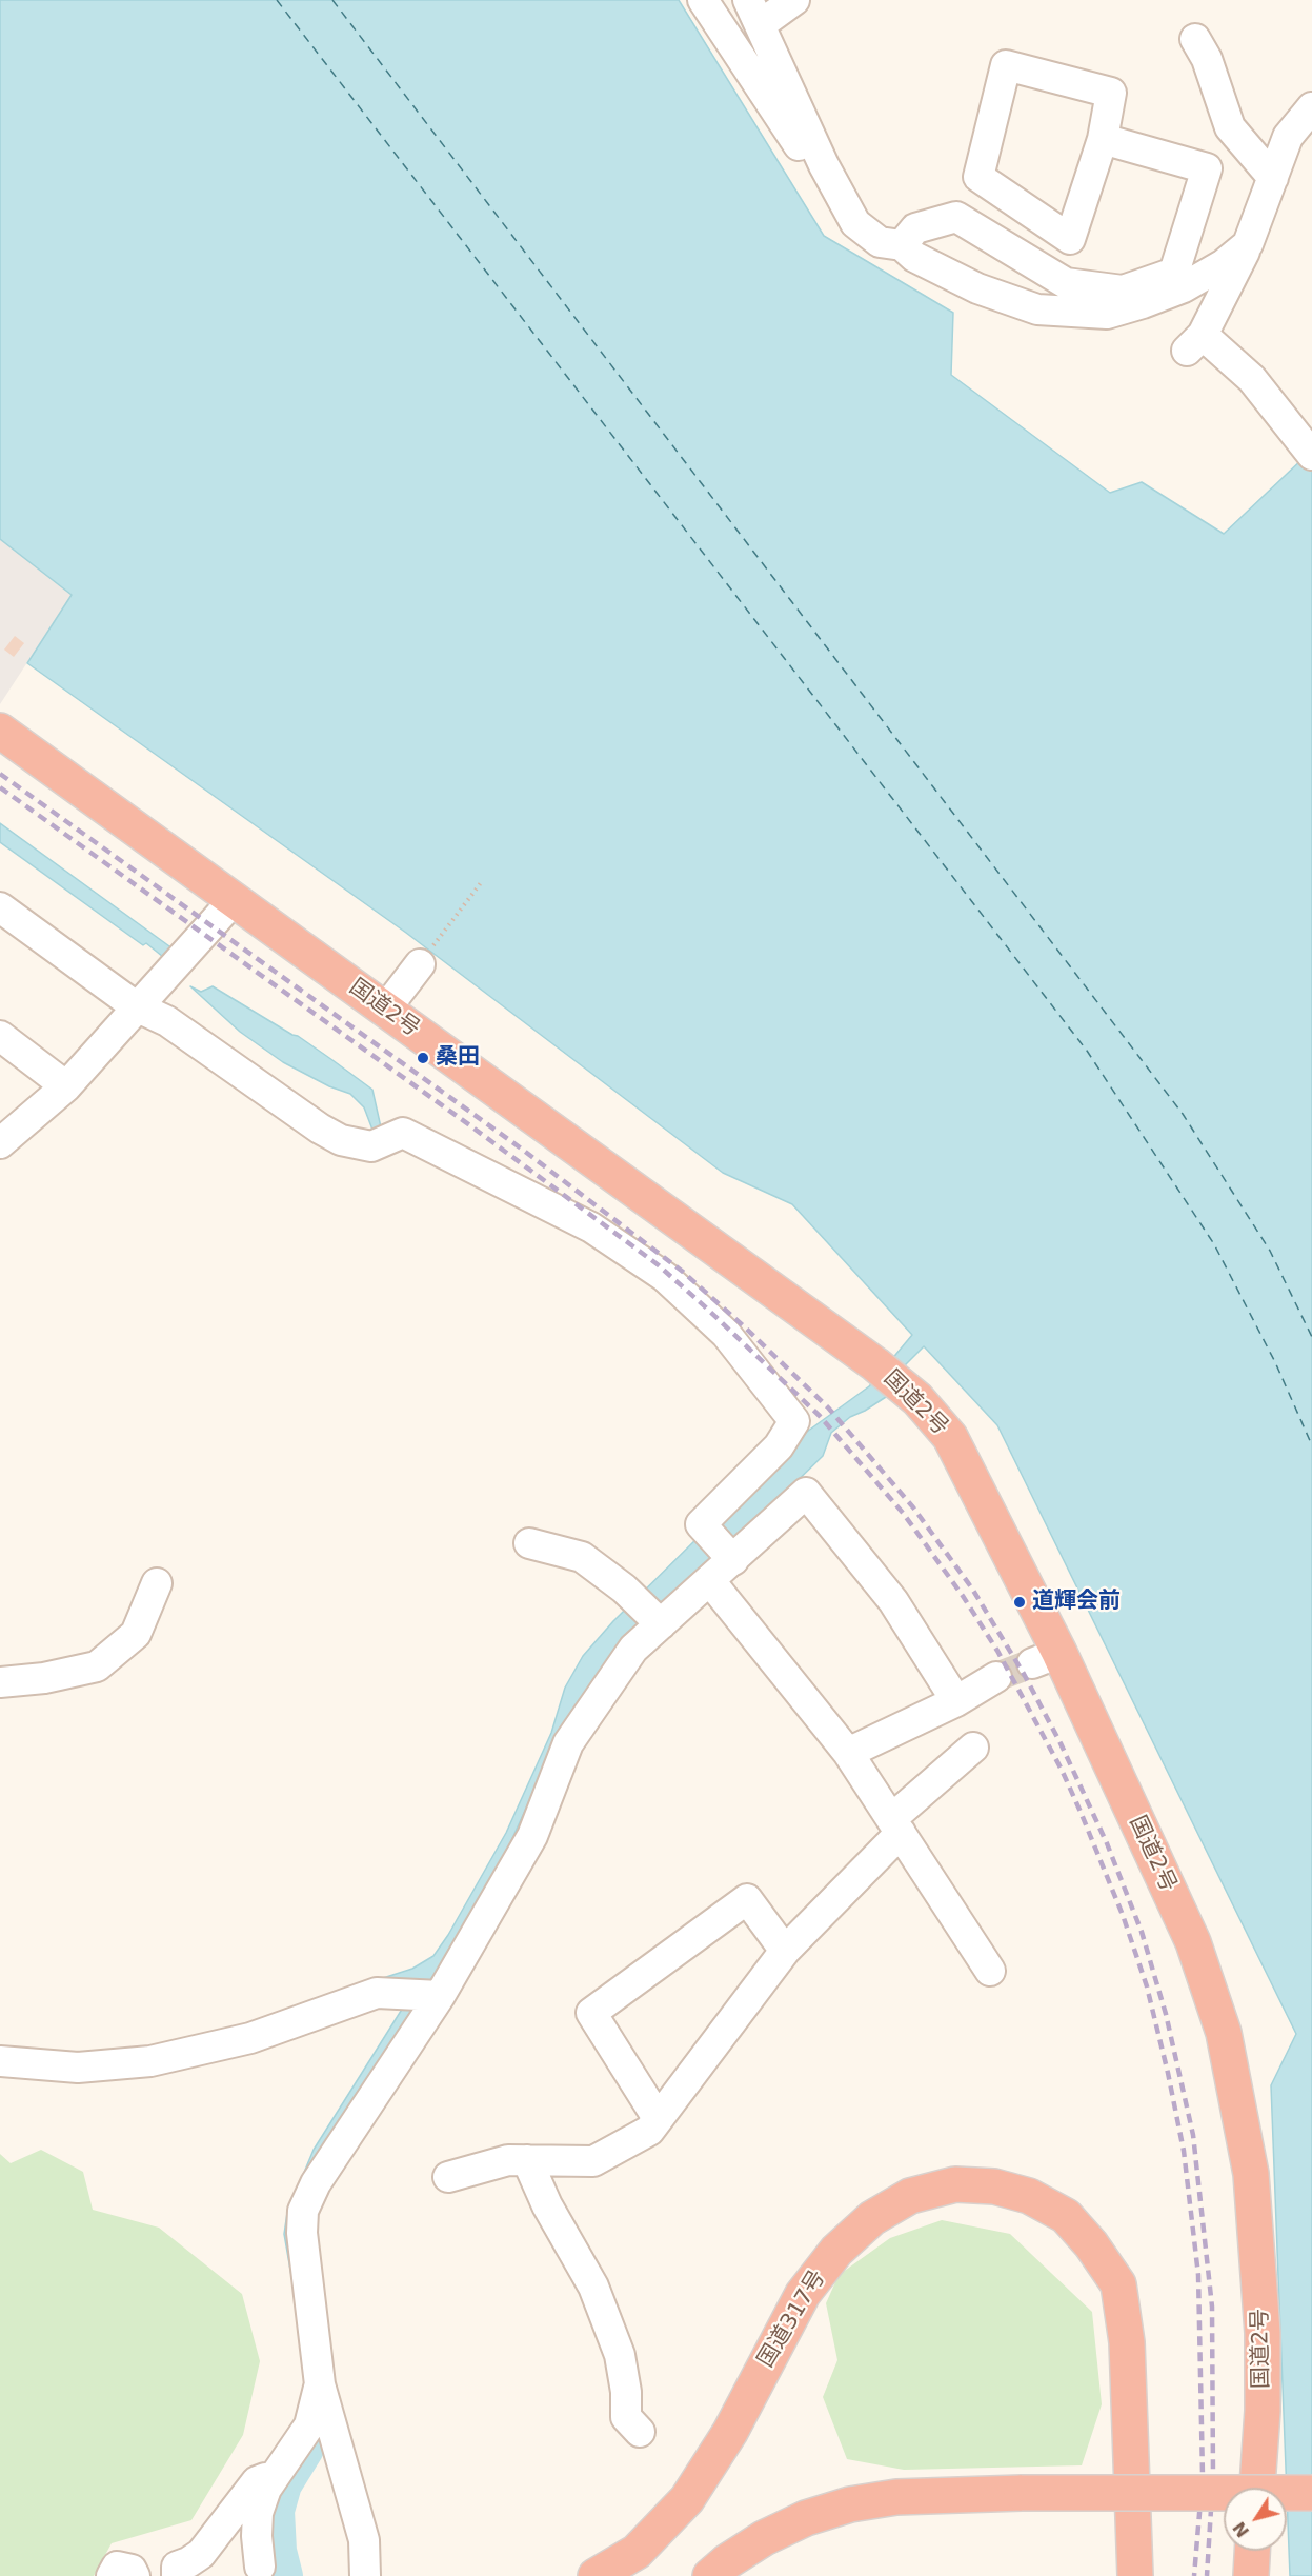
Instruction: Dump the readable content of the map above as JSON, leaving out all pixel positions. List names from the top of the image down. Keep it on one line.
{"streets":{"highway":["国道2号","国道317号"]},"places":["桑田","道輝会前"],"north":"bottom left"}
